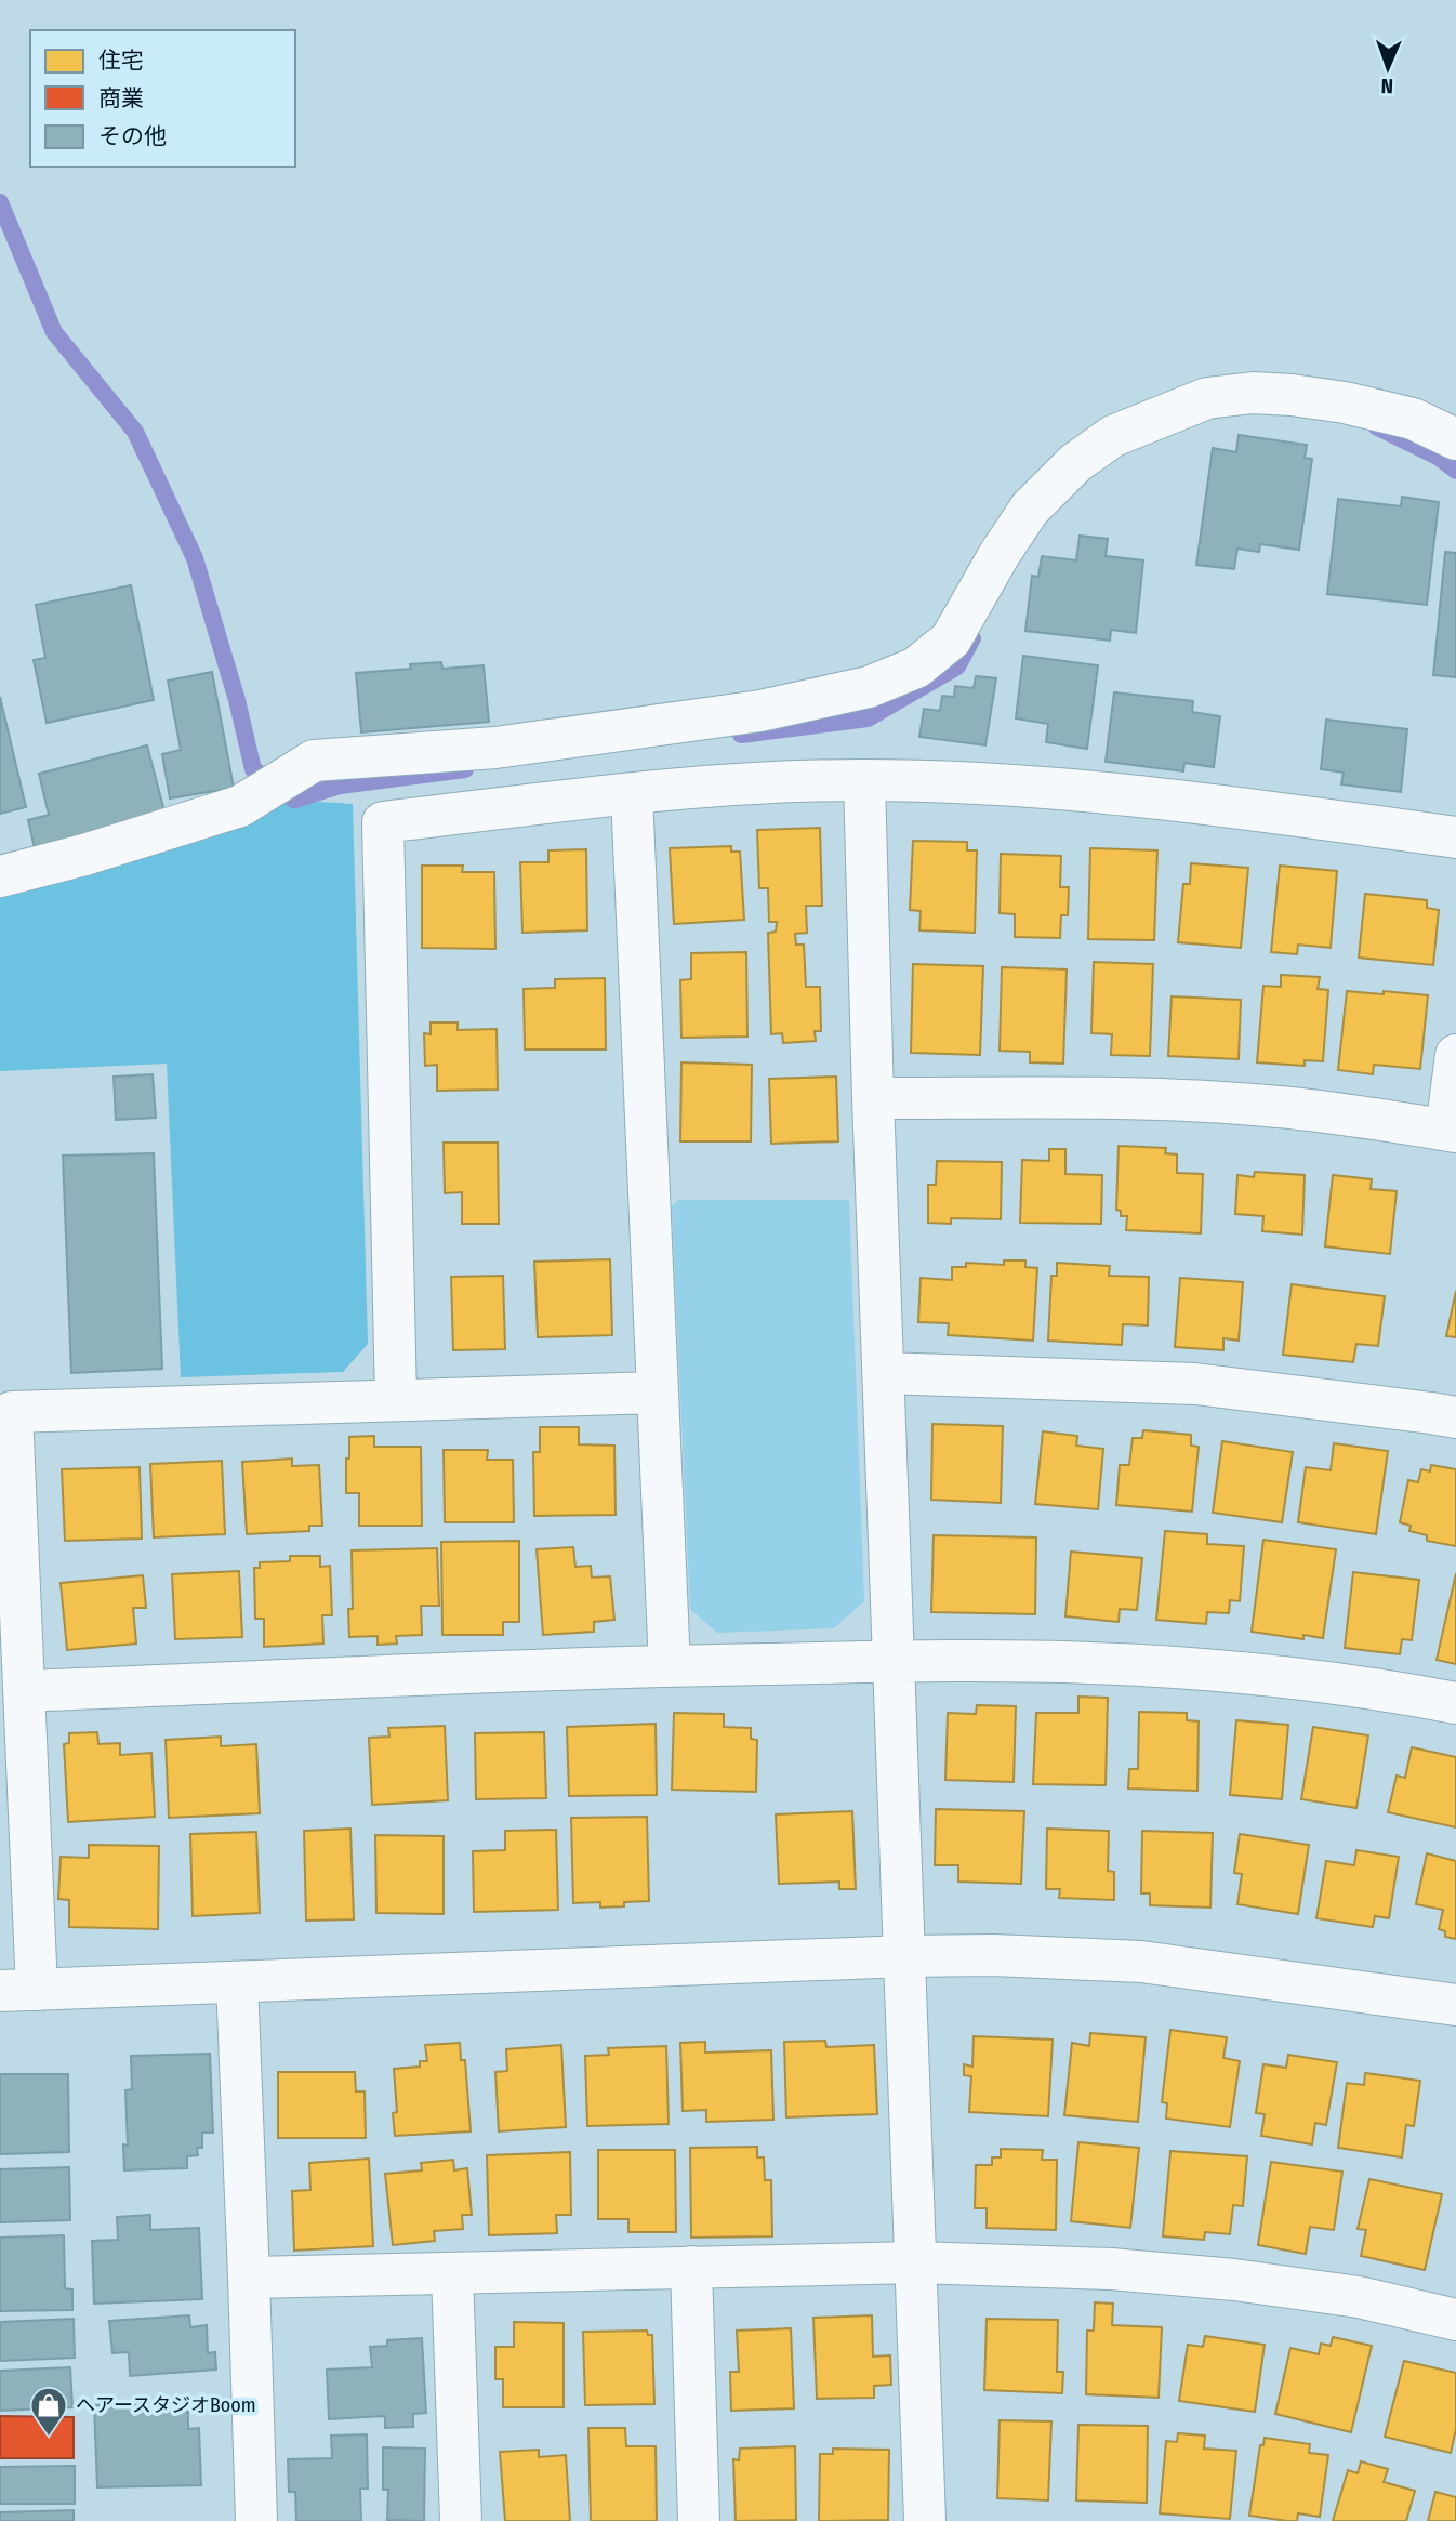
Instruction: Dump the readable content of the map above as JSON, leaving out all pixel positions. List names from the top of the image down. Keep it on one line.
{"places":{"shop":["ヘアースタジオBoom"]},"legend":["住宅","商業","その他"],"north":"bottom"}
